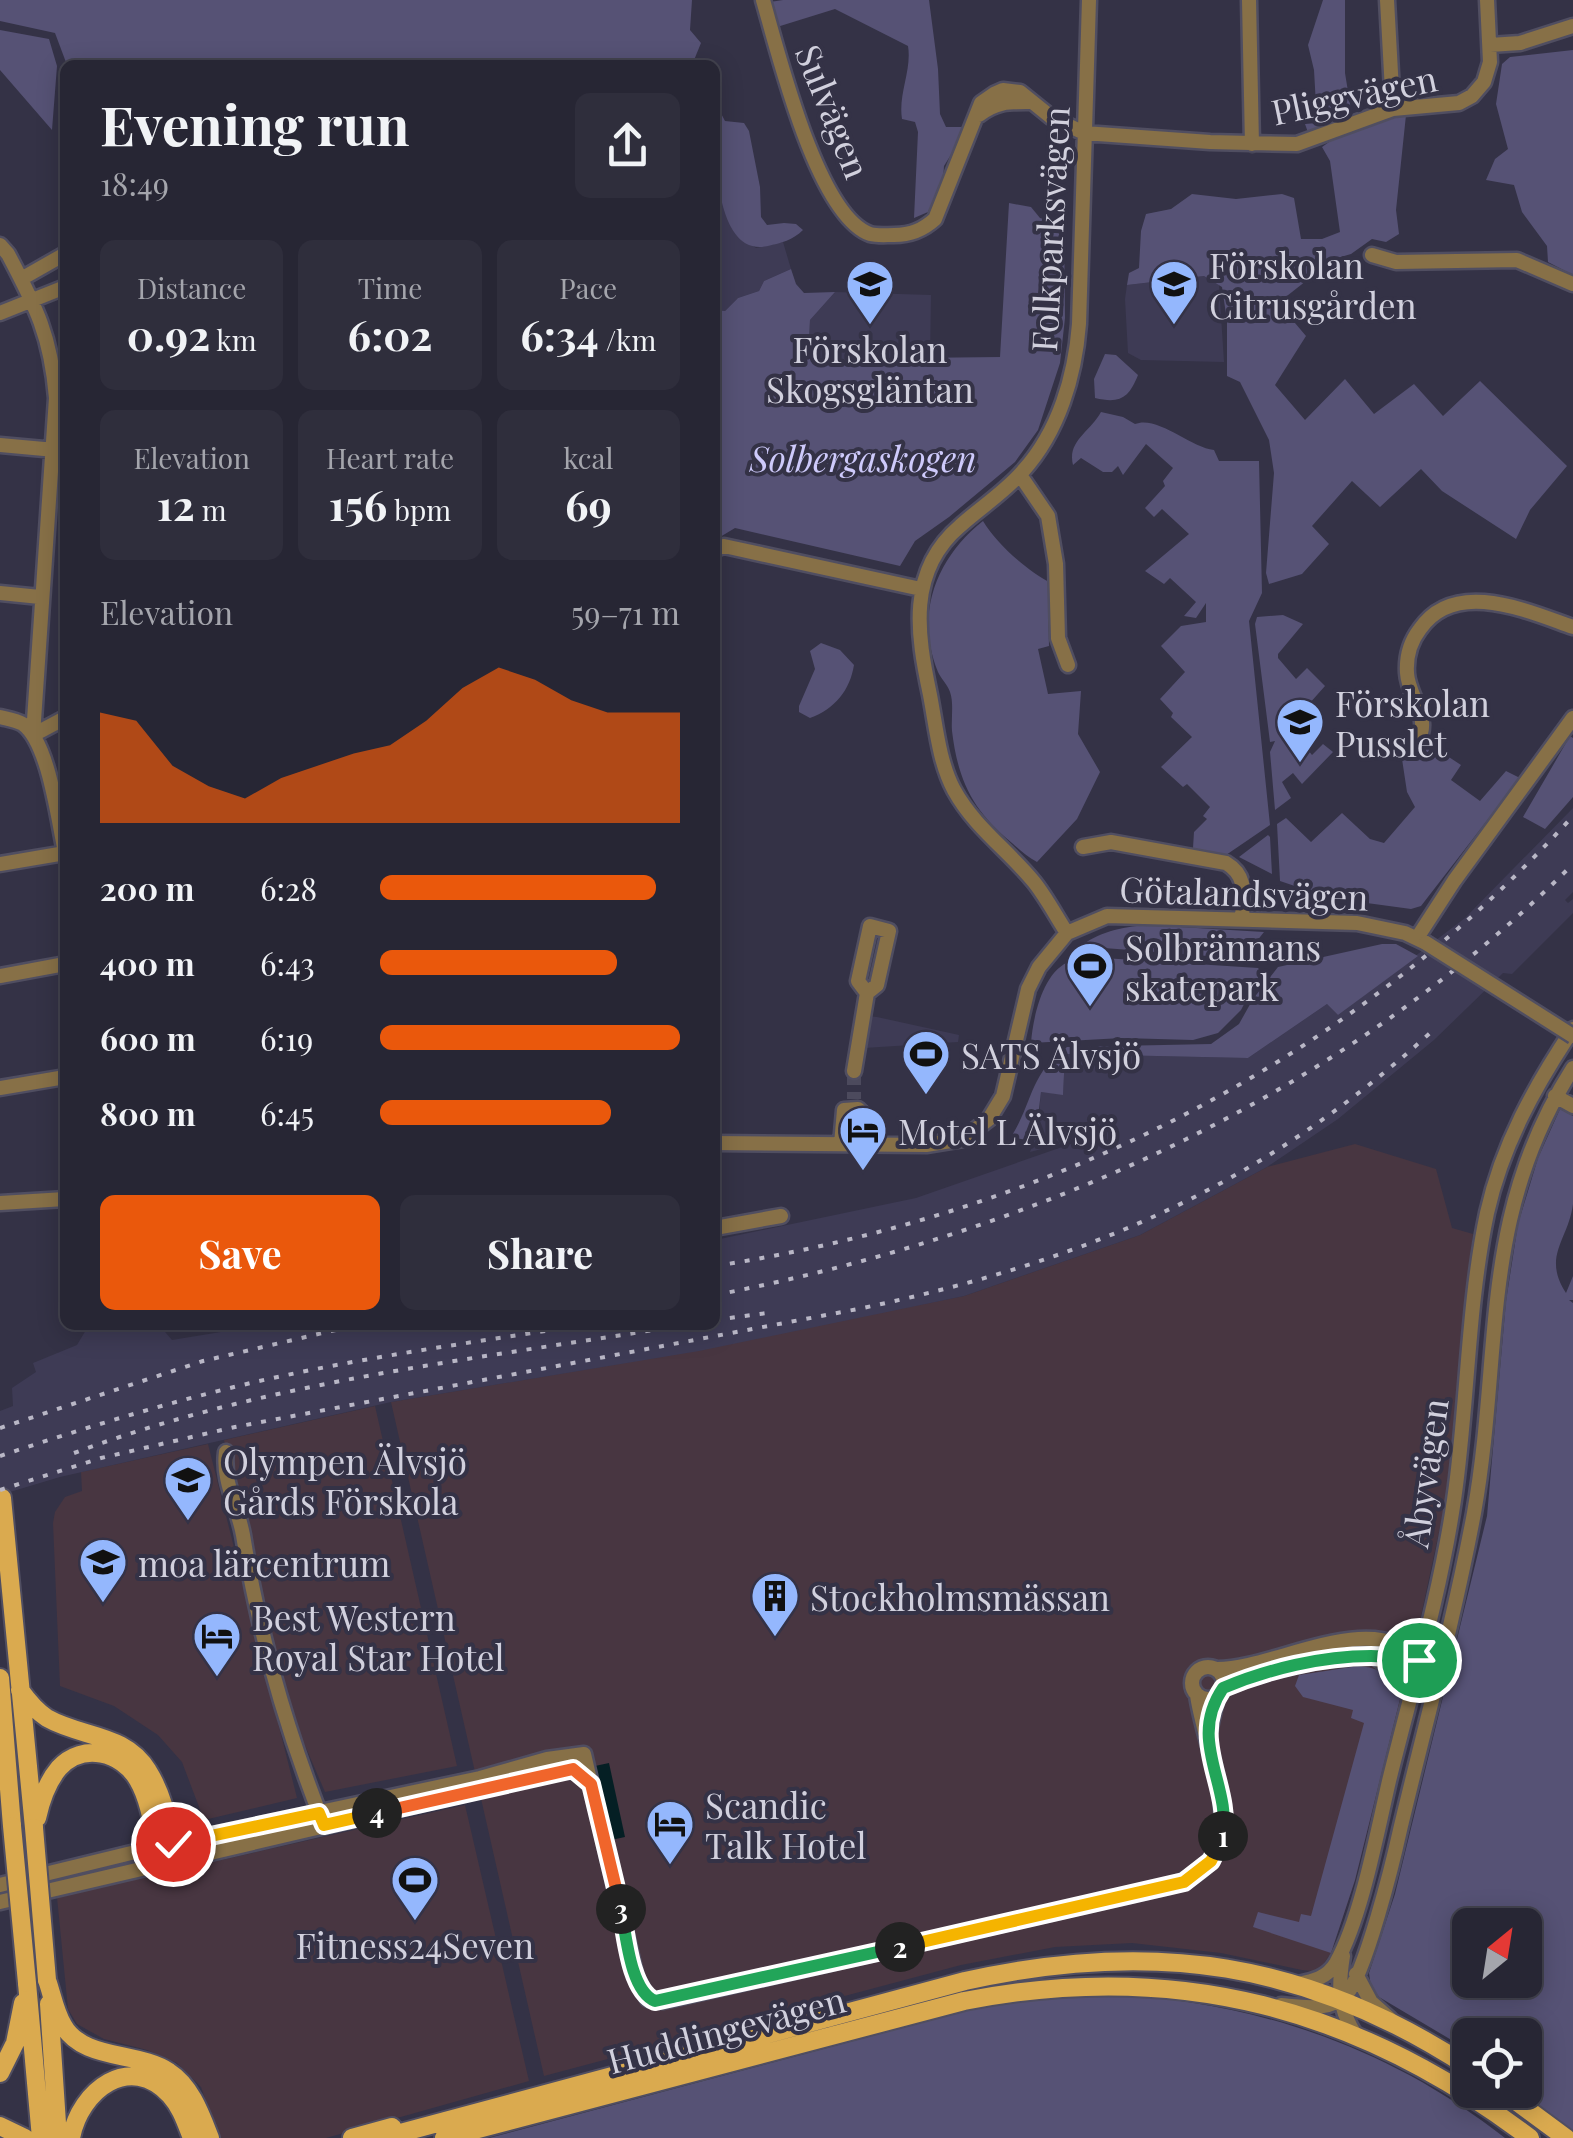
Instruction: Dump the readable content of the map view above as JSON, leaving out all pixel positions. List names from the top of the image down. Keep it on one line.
{"streets":{"main road":["Huddingevägen"],"street":["Pliggvägen","Sulvägen","Folkparksvägen","Götalandsvägen","Åbyvägen"]},"crossings":[["Pliggvägen","Sulvägen"],["Pliggvägen","Folkparksvägen"],["Sulvägen","Folkparksvägen"],["Folkparksvägen","Götalandsvägen"],["Götalandsvägen","Åbyvägen"],["Åbyvägen","Huddingevägen"]],"parks":["Solbergaskogen"],"places":{"school or university":["Förskolan Skogsgläntan","Förskolan Citrusgården","Förskolan Pusslet","Olympen Älvsjö Gårds Förskola","moa lärcentrum"],"sports":["Solbrännans skatepark","SATS Älvsjö","Fitness24Seven"],"hotel":["Motel L Älvsjö","Best Western Royal Star Hotel","Scandic Talk Hotel"],"building":["Stockholmsmässan"]},"north":"top right","page":{"heading":["Evening run","18:49"],"stats":[["Distance","0.92 km"],["Time","6:02"],["Pace","6:34 /km"],["Elevation","12 m"],["Heart rate","156 bpm"],["kcal","69"]],"chart":["Elevation","59–71 m"],"list":[{"name":"200 m","note":"6:28"},{"name":"400 m","note":"6:43"},{"name":"600 m","note":"6:19"},{"name":"800 m","note":"6:45"}],"buttons":["Save","Share"],"pins":["4","1","3","2"]}}
